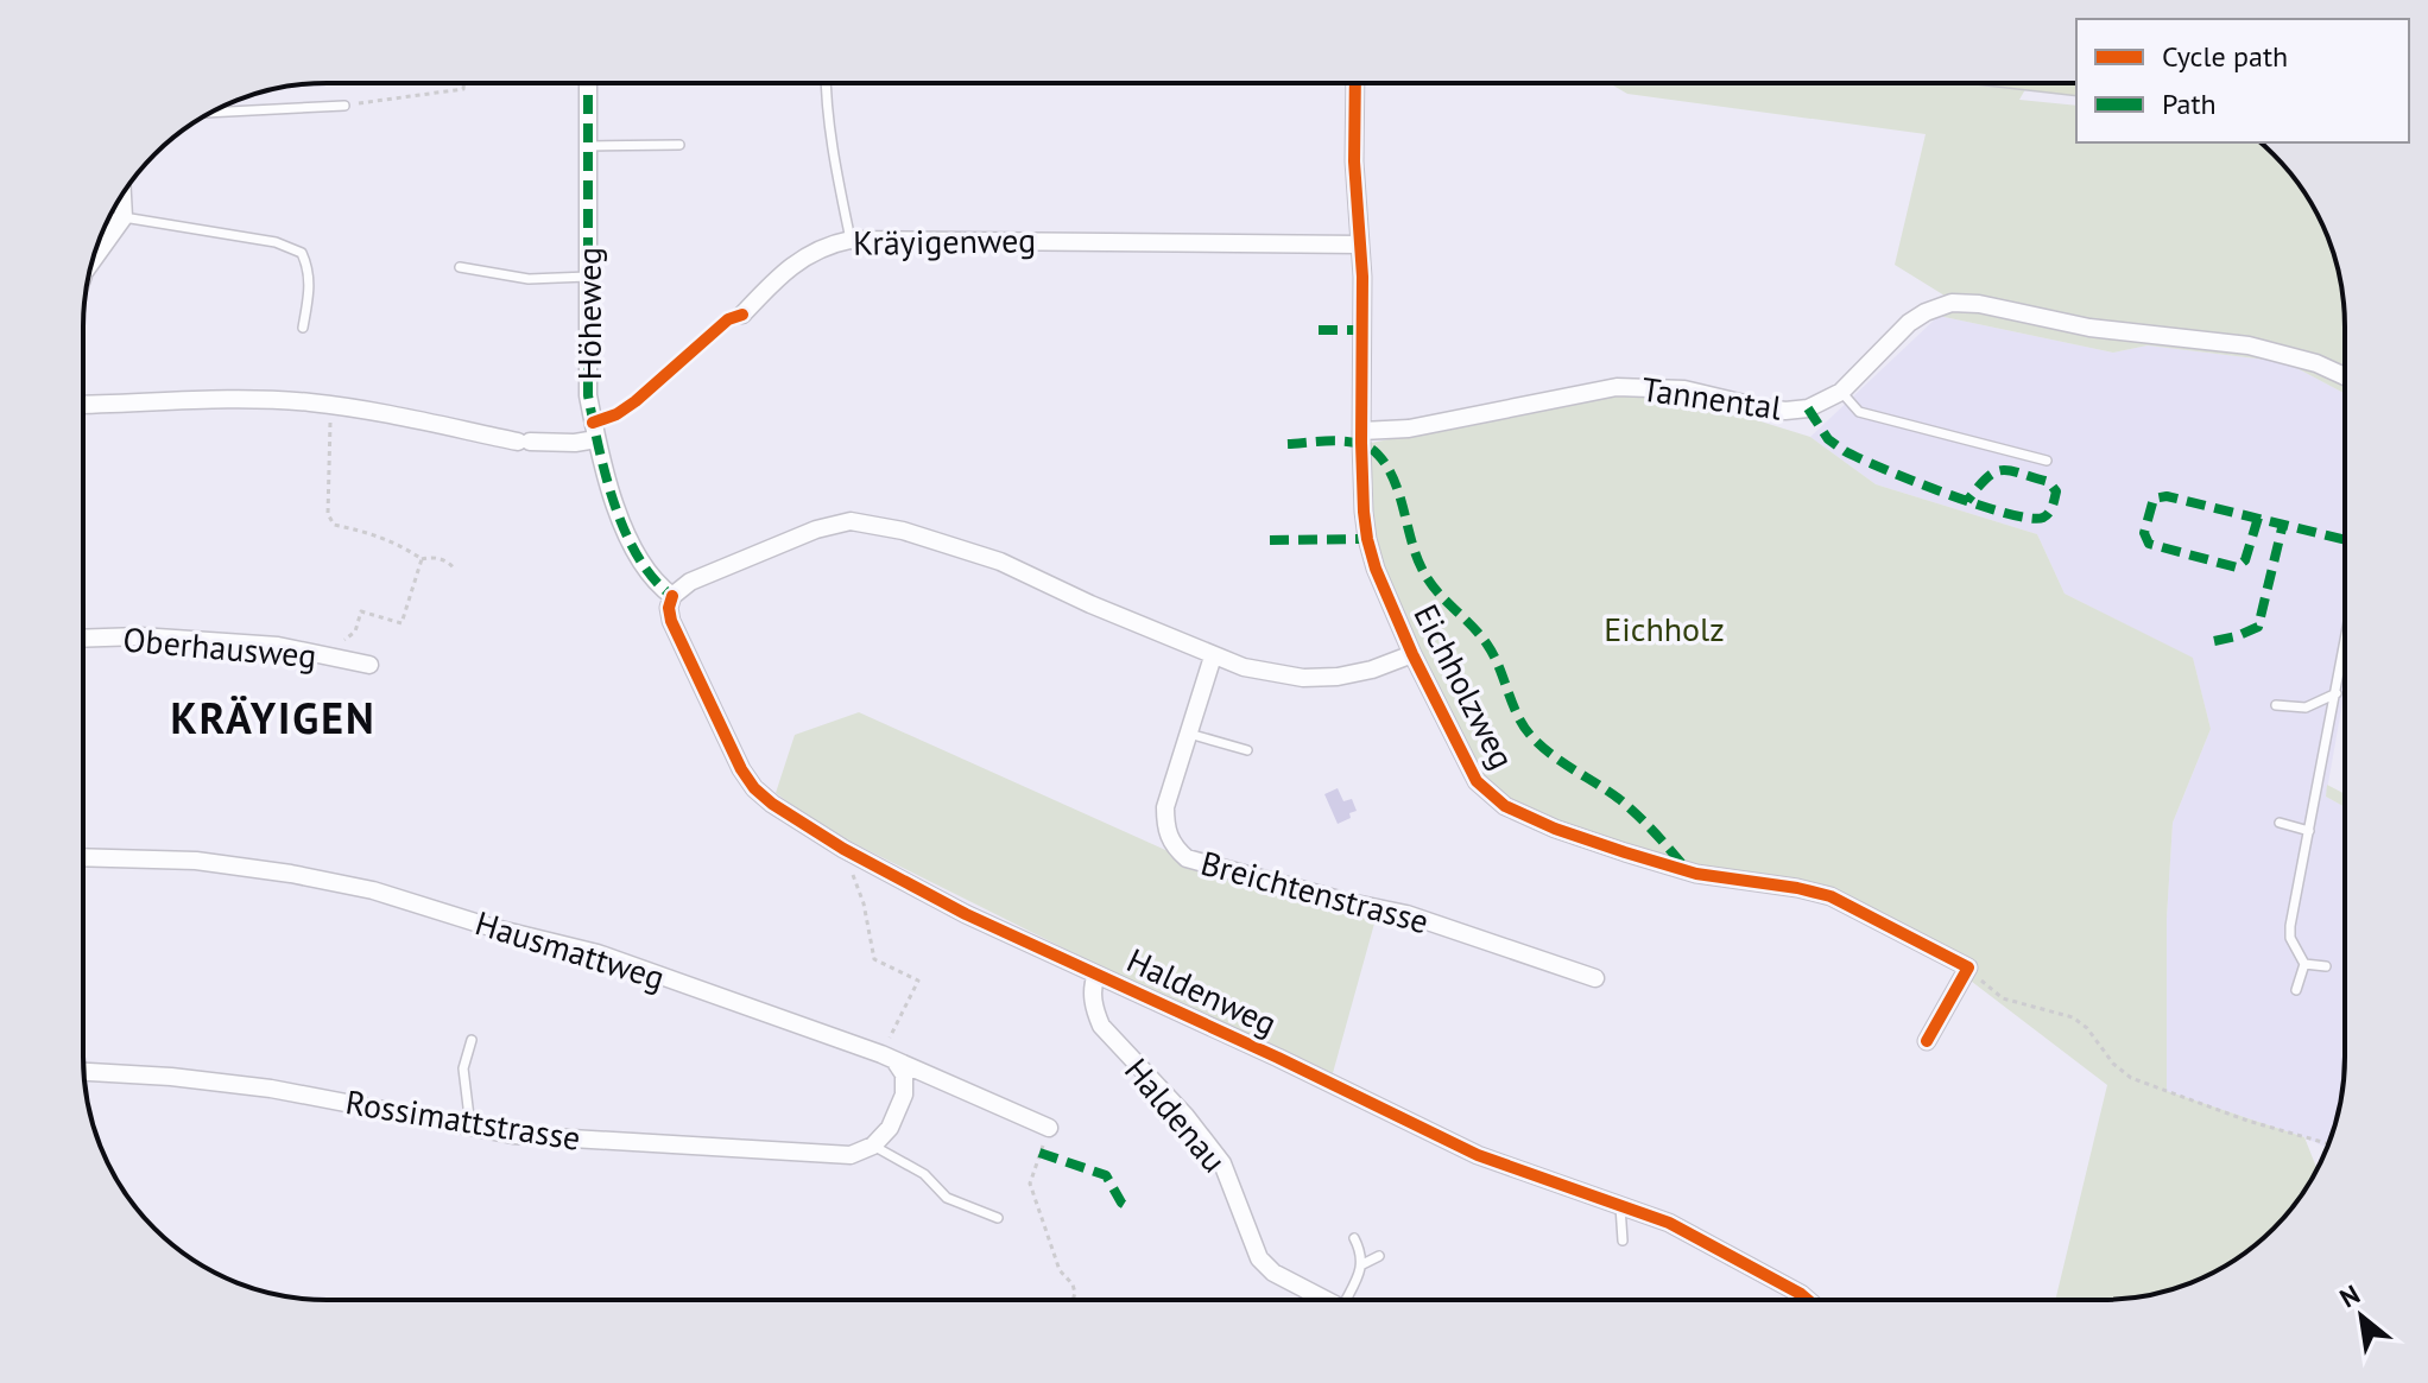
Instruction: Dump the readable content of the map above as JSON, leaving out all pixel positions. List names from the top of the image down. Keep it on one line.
{"streets":{"street":["Kräyigenweg","Höheweg","Tannental","Oberhausweg","Eichholzweg","Breichtenstrasse","Hausmattweg","Haldenweg","Haldenau","Rossimattstrasse"]},"crossings":[["Kräyigenweg","Eichholzweg"],["Höheweg","Haldenweg"],["Tannental","Eichholzweg"],["Haldenweg","Haldenau"]],"districts":["KRÄYIGEN"],"parks":["Eichholz"],"legend":["Cycle path","Path"],"north":"top left"}
